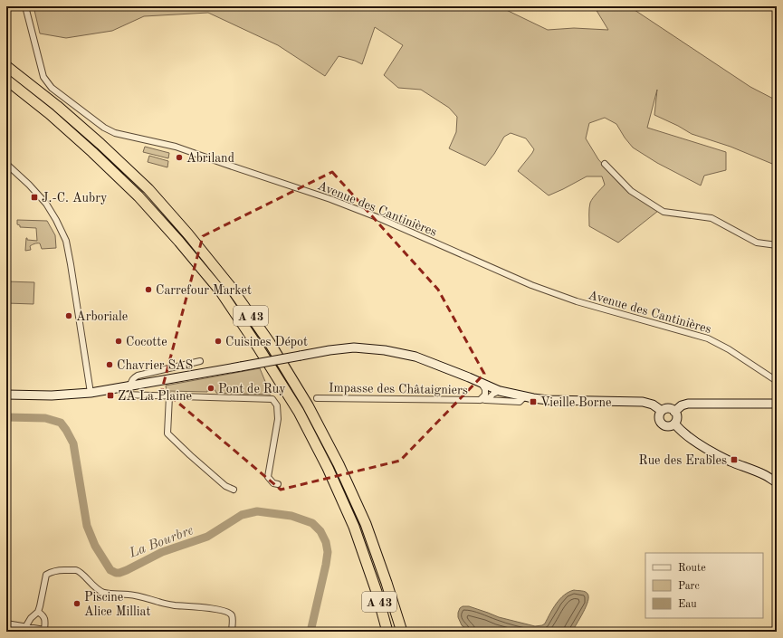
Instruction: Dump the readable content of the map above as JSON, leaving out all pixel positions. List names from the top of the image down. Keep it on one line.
{"streets":{"highway":["A 43"],"street":["Avenue des Cantinières","Impasse des Châtaigniers"]},"water":["La Bourbre"],"places":{"other":["Abriland","Carrefour Market","Arboriale","Cocotte","Cuisines Dépot","Chavrier SAS","Pont de Ruy","Piscine Alice Milliat"],"transit":["J.-C. Aubry","ZA La Plaine","Vieille Borne","Rue des Erables"]},"legend":["Route","Parc","Eau"]}
